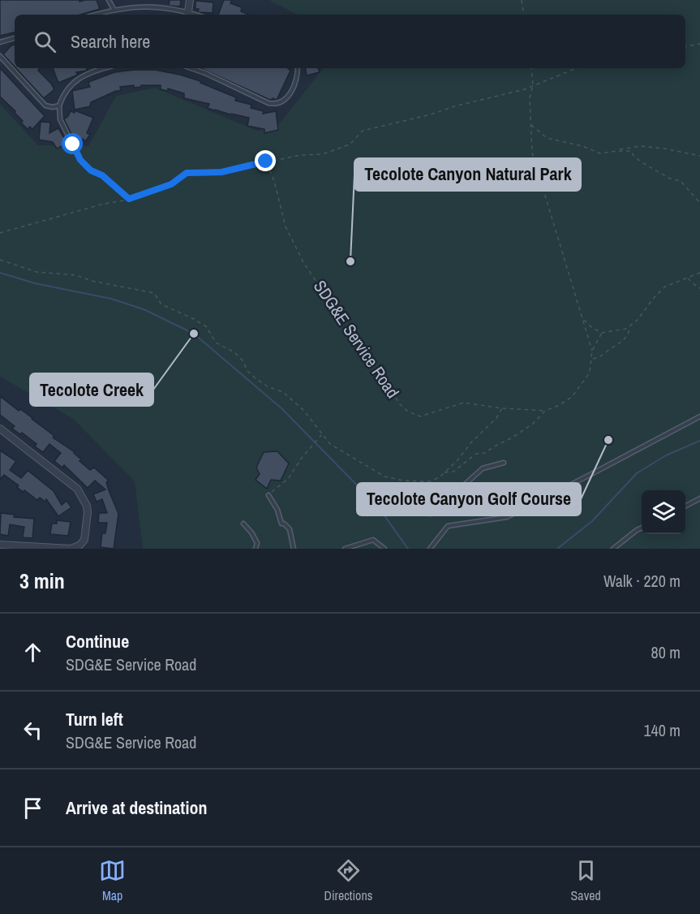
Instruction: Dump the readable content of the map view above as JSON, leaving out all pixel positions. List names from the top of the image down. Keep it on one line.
{"streets":{"path":["SDG&E Service Road"]},"places":["Tecolote Canyon Natural Park","Tecolote Creek","Tecolote Canyon Golf Course"],"page":{"search":"Search here","heading":["3 min","Walk · 220 m"],"list":[["Continue","SDG&E Service Road","80 m"],["Turn left","SDG&E Service Road","140 m"],"Arrive at destination"],"nav":["Map","Directions","Saved"]}}
